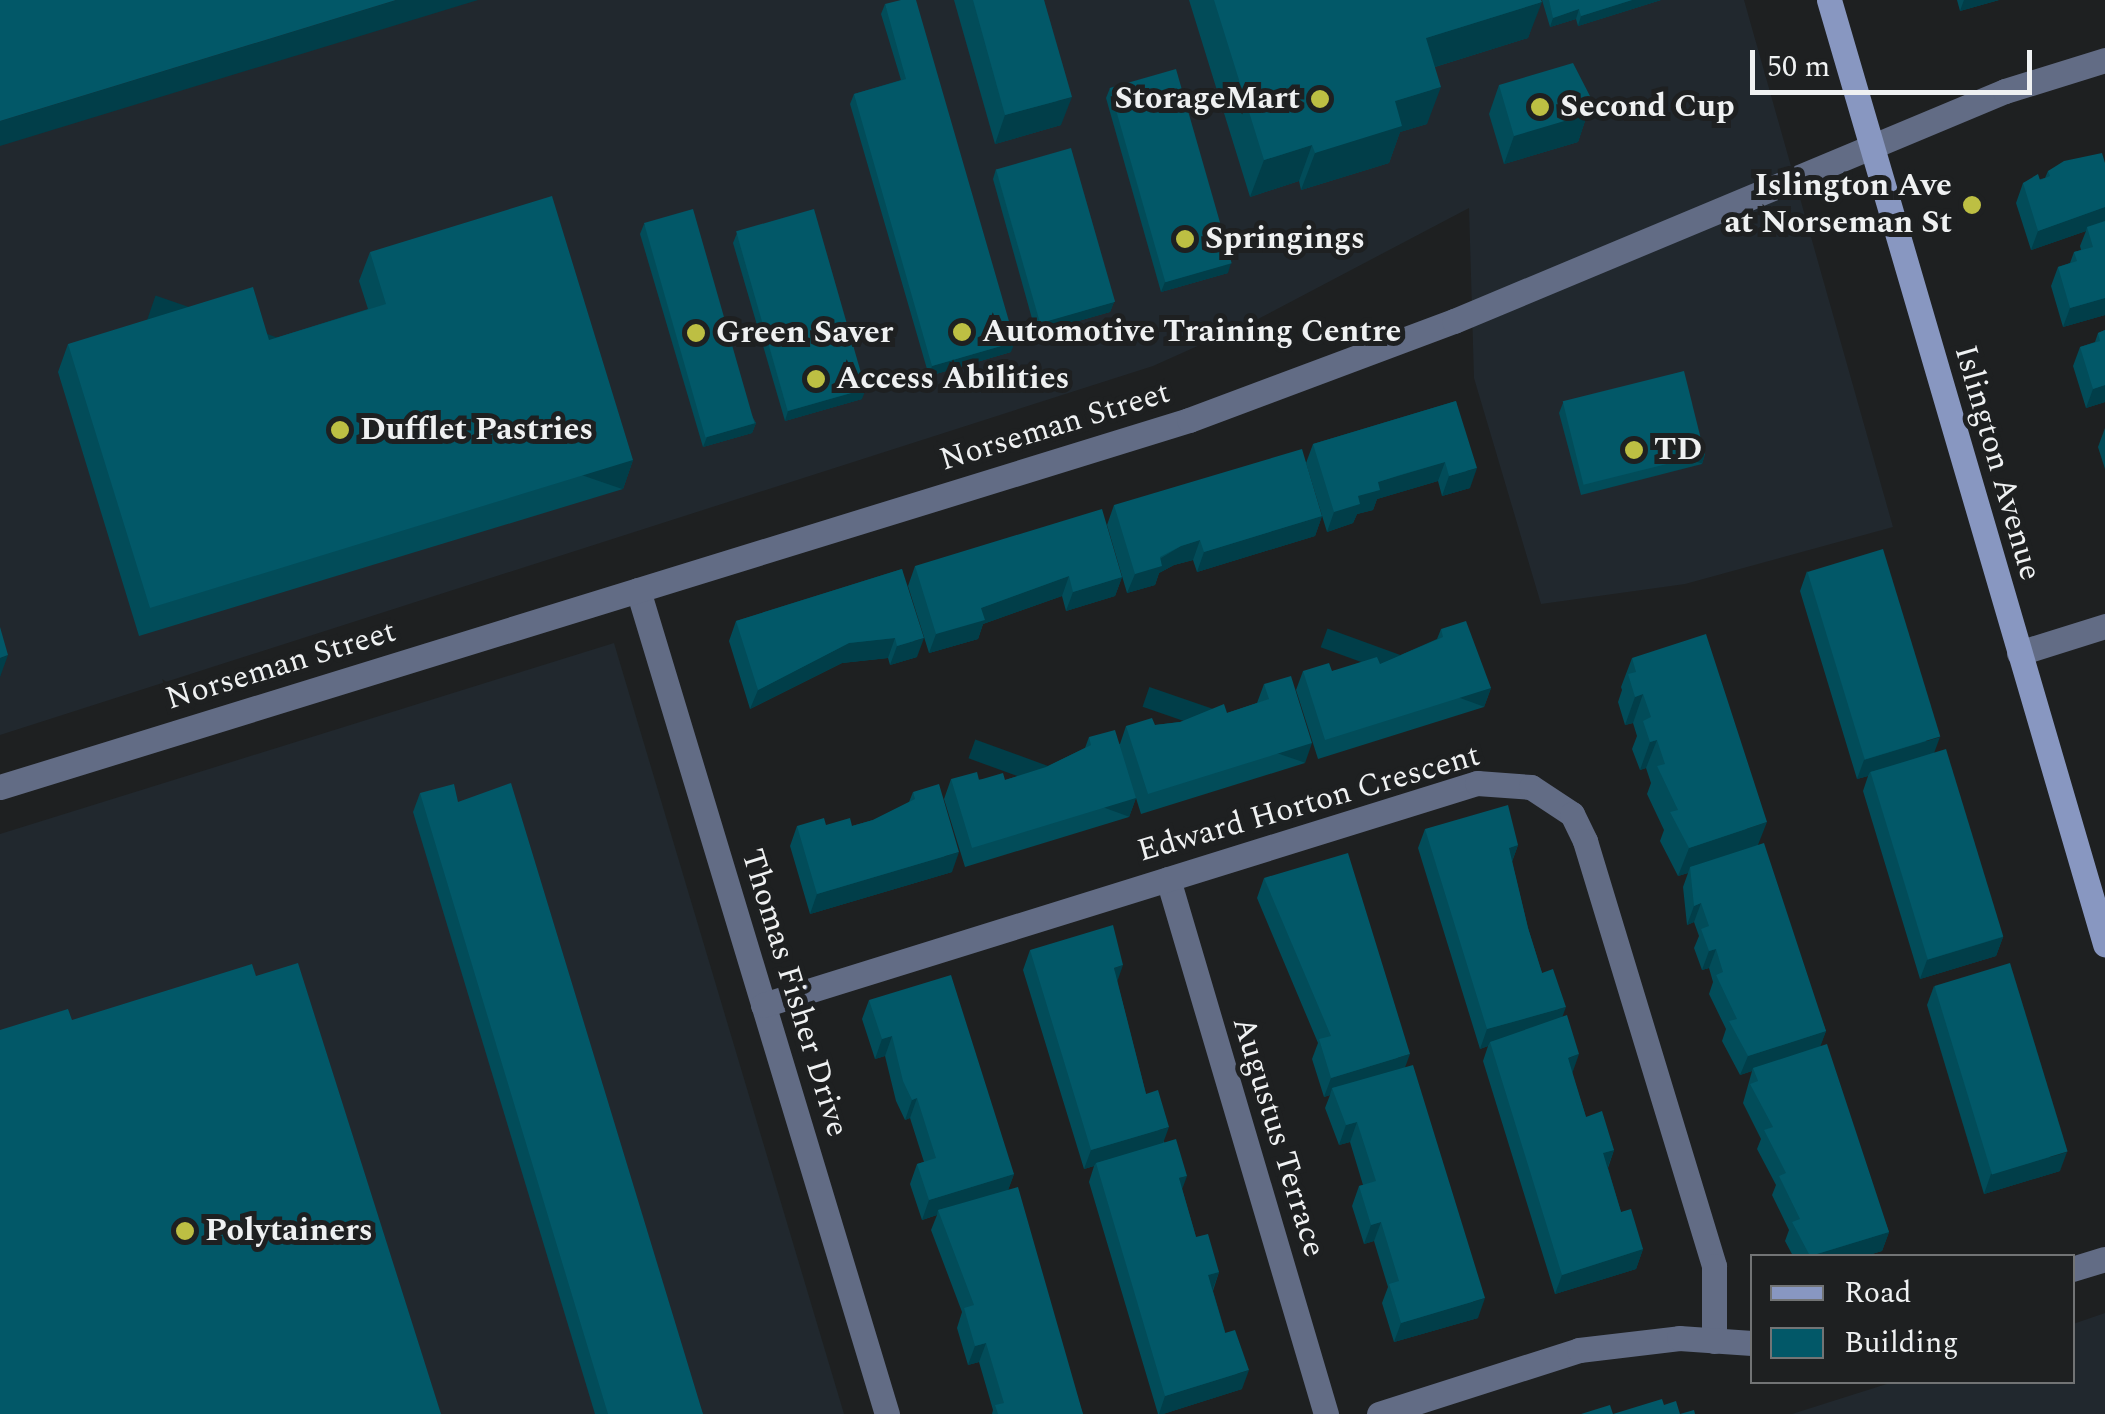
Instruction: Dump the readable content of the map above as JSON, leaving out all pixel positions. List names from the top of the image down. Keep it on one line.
{"streets":{"main road":["Islington Avenue"],"street":["Norseman Street","Edward Horton Crescent","Thomas Fisher Drive","Augustus Terrace"]},"crossings":[["Norseman Street","Islington Avenue"],["Norseman Street","Thomas Fisher Drive"],["Edward Horton Crescent","Thomas Fisher Drive"],["Edward Horton Crescent","Augustus Terrace"]],"places":["StorageMart","Second Cup","Islington Ave at Norseman St","Springings","Automotive Training Centre","Green Saver","Access Abilities","Dufflet Pastries","TD","Polytainers"],"legend":["Road","Building"],"scale_bar":"50 m"}
